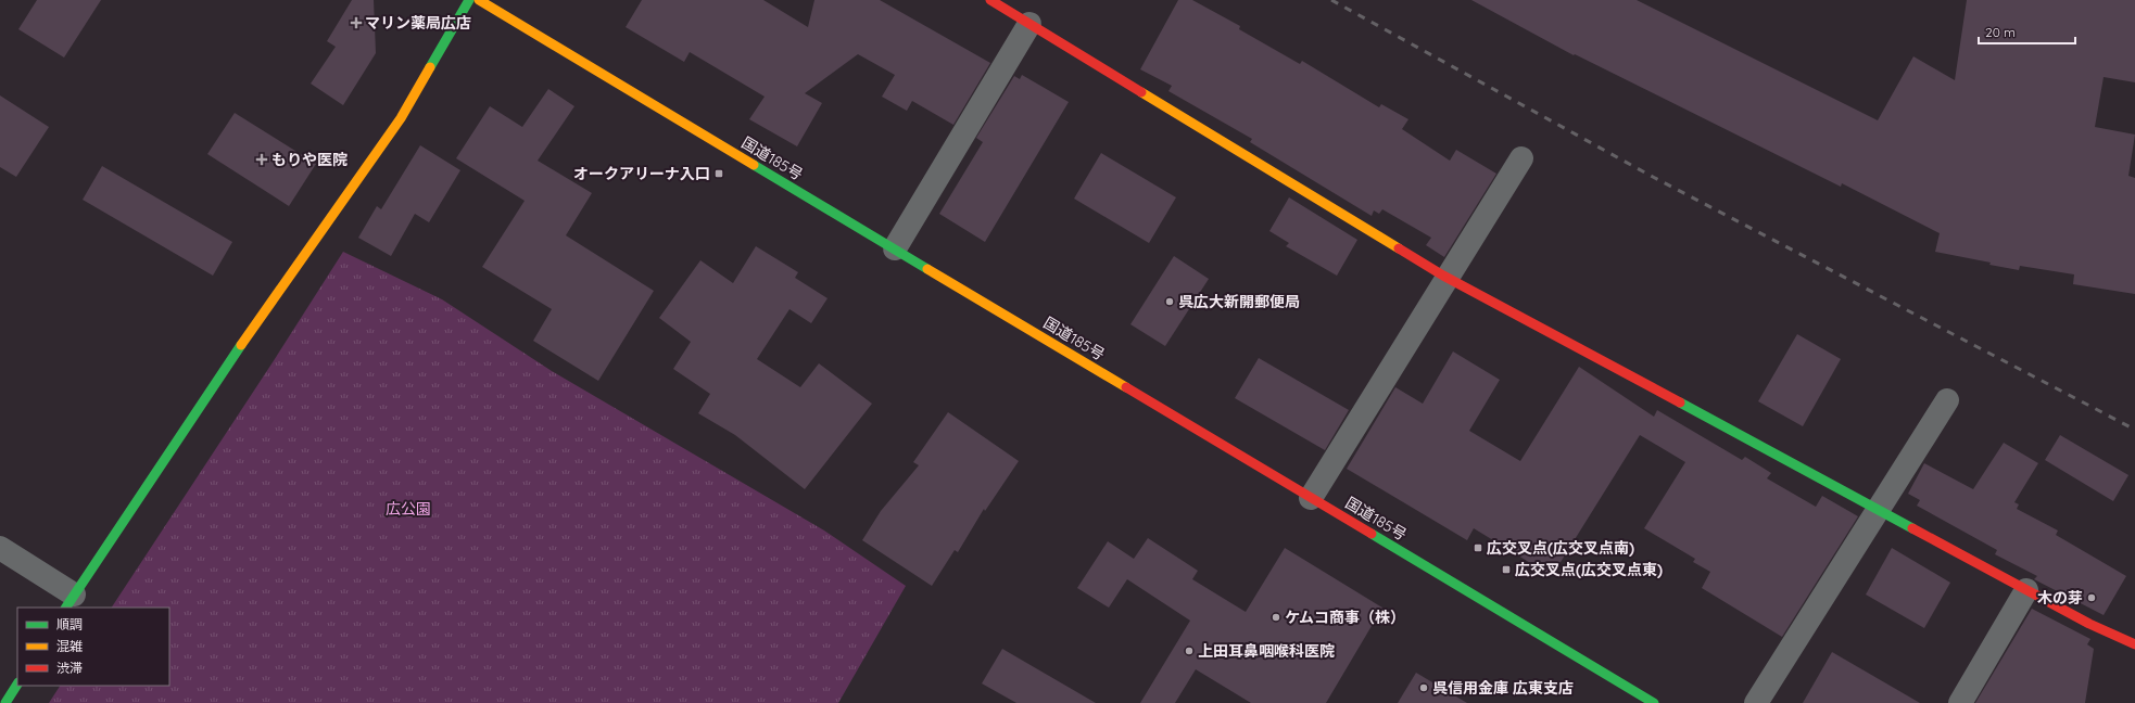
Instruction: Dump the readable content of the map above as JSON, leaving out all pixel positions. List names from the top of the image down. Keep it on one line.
{"streets":{"main road":["国道185号"]},"parks":["広公園"],"places":{"health":["マリン薬局広店","もりや医院"],"transit":["オークアリーナ入口","広交叉点(広交叉点南)","広交叉点(広交叉点東)"],"other":["呉広大新開郵便局","木の芽","ケムコ商事（株）","上田耳鼻咽喉科医院","呉信用金庫 広東支店"]},"legend":["順調","混雑","渋滞"],"scale_bar":"20 m"}
